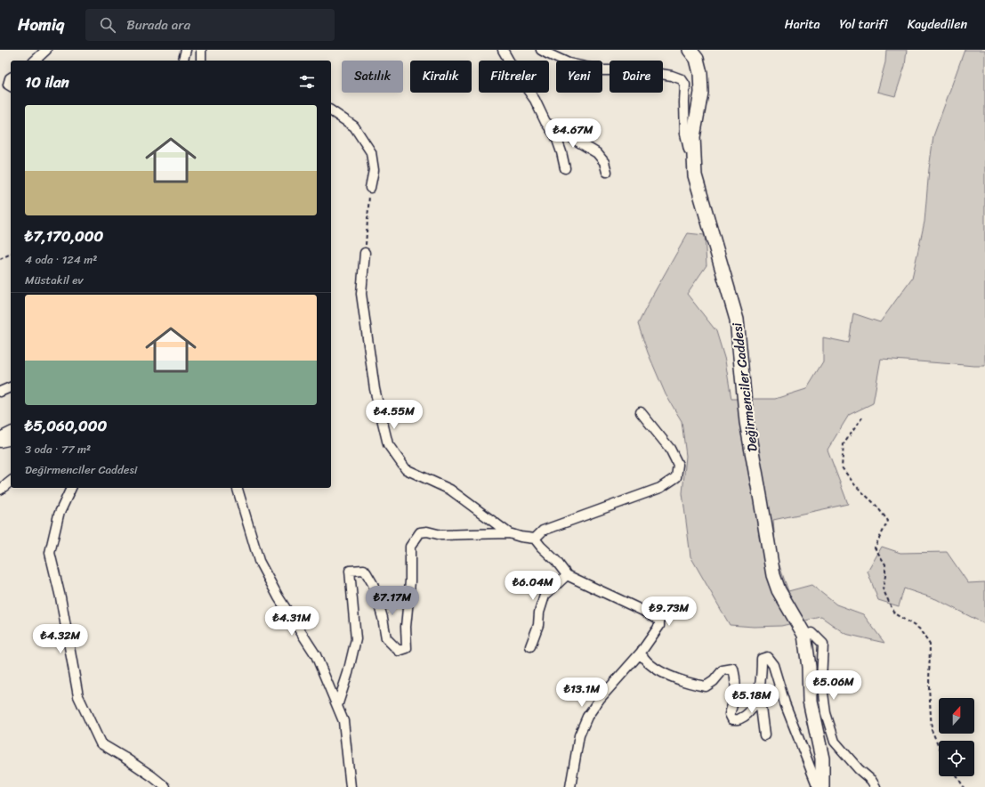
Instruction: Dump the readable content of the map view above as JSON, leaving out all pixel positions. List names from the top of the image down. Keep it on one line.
{"streets":{"main road":["Değirmenciler Caddesi"]},"north":"top","page":{"header":"Homiq","search":"Burada ara","nav":["Harita","Yol tarifi","Kaydedilen"],"chip":["Satılık","Kiralık","Filtreler","Yeni","Daire"],"heading":"10 ilan","list":[{"name":"₺7,170,000","note":"4 oda · 124 m² · Müstakil ev"},{"name":"₺5,060,000","note":"3 oda · 77 m² · Değirmenciler Caddesi"}],"price":["₺4.67M","₺4.55M","₺6.04M","₺7.17M","₺9.73M","₺4.31M","₺4.32M","₺5.06M","₺13.1M","₺5.18M"]}}
